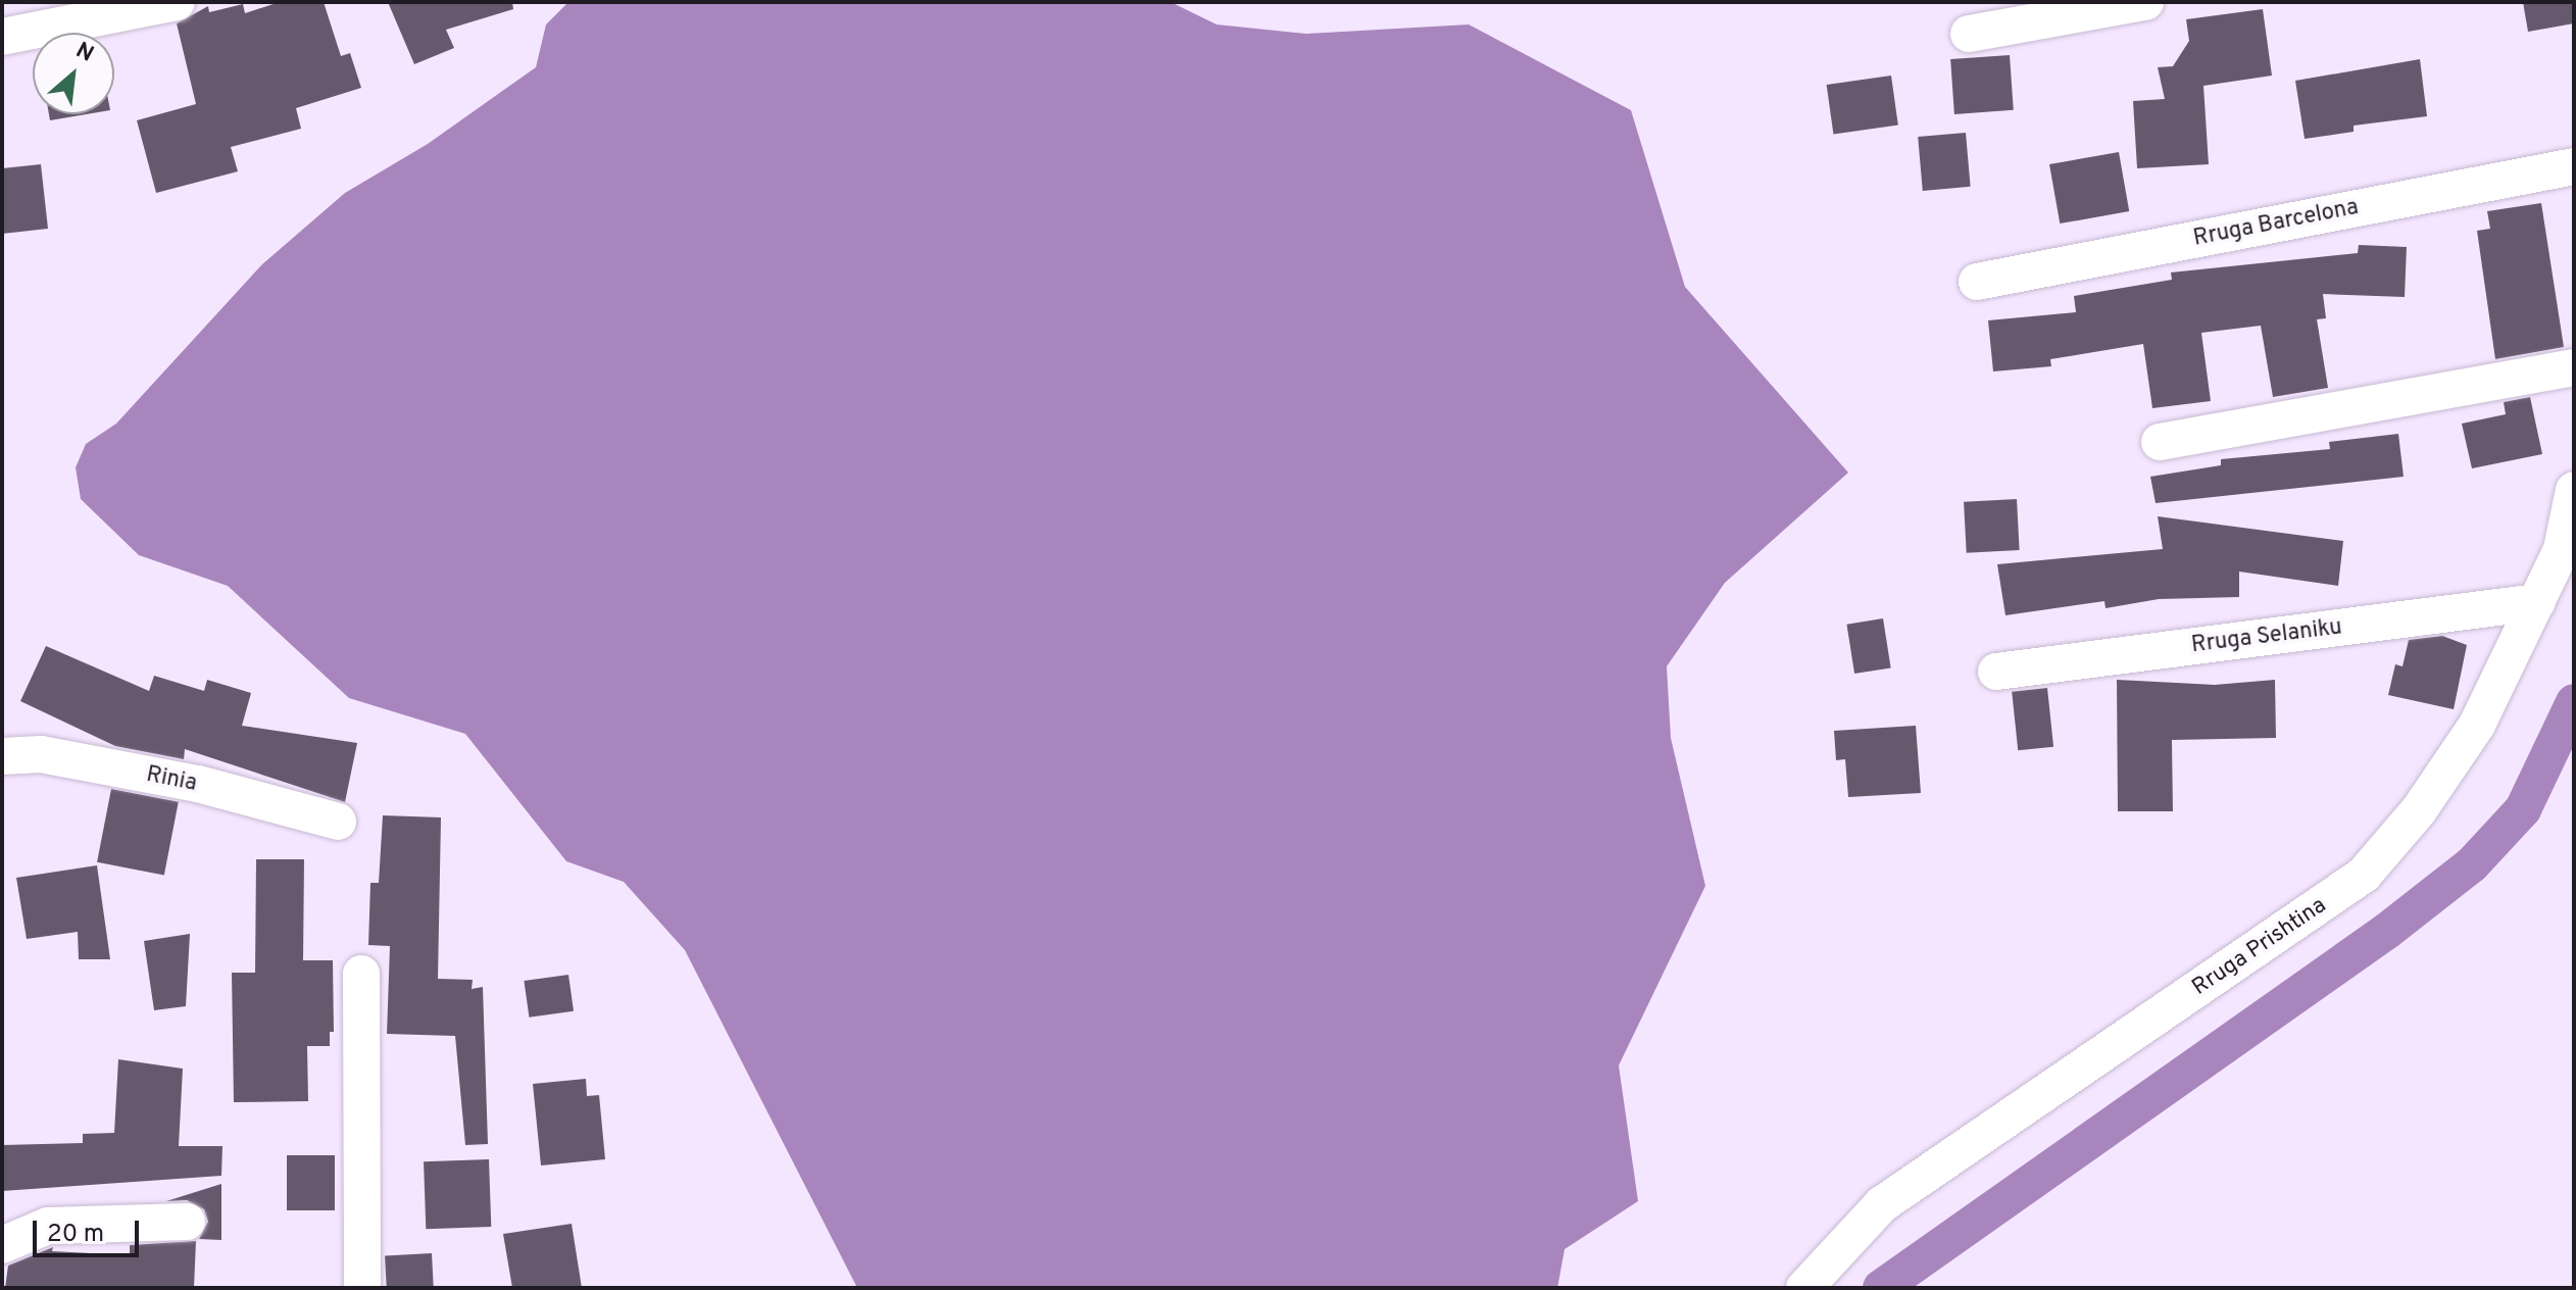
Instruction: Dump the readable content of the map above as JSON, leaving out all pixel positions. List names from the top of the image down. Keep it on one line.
{"streets":{"street":["Rruga Barcelona","Rruga Selaniku","Rinia","Rruga Prishtina"]},"crossings":[["Rruga Selaniku","Rruga Prishtina"]],"scale_bar":"20 m","north":"top right"}
